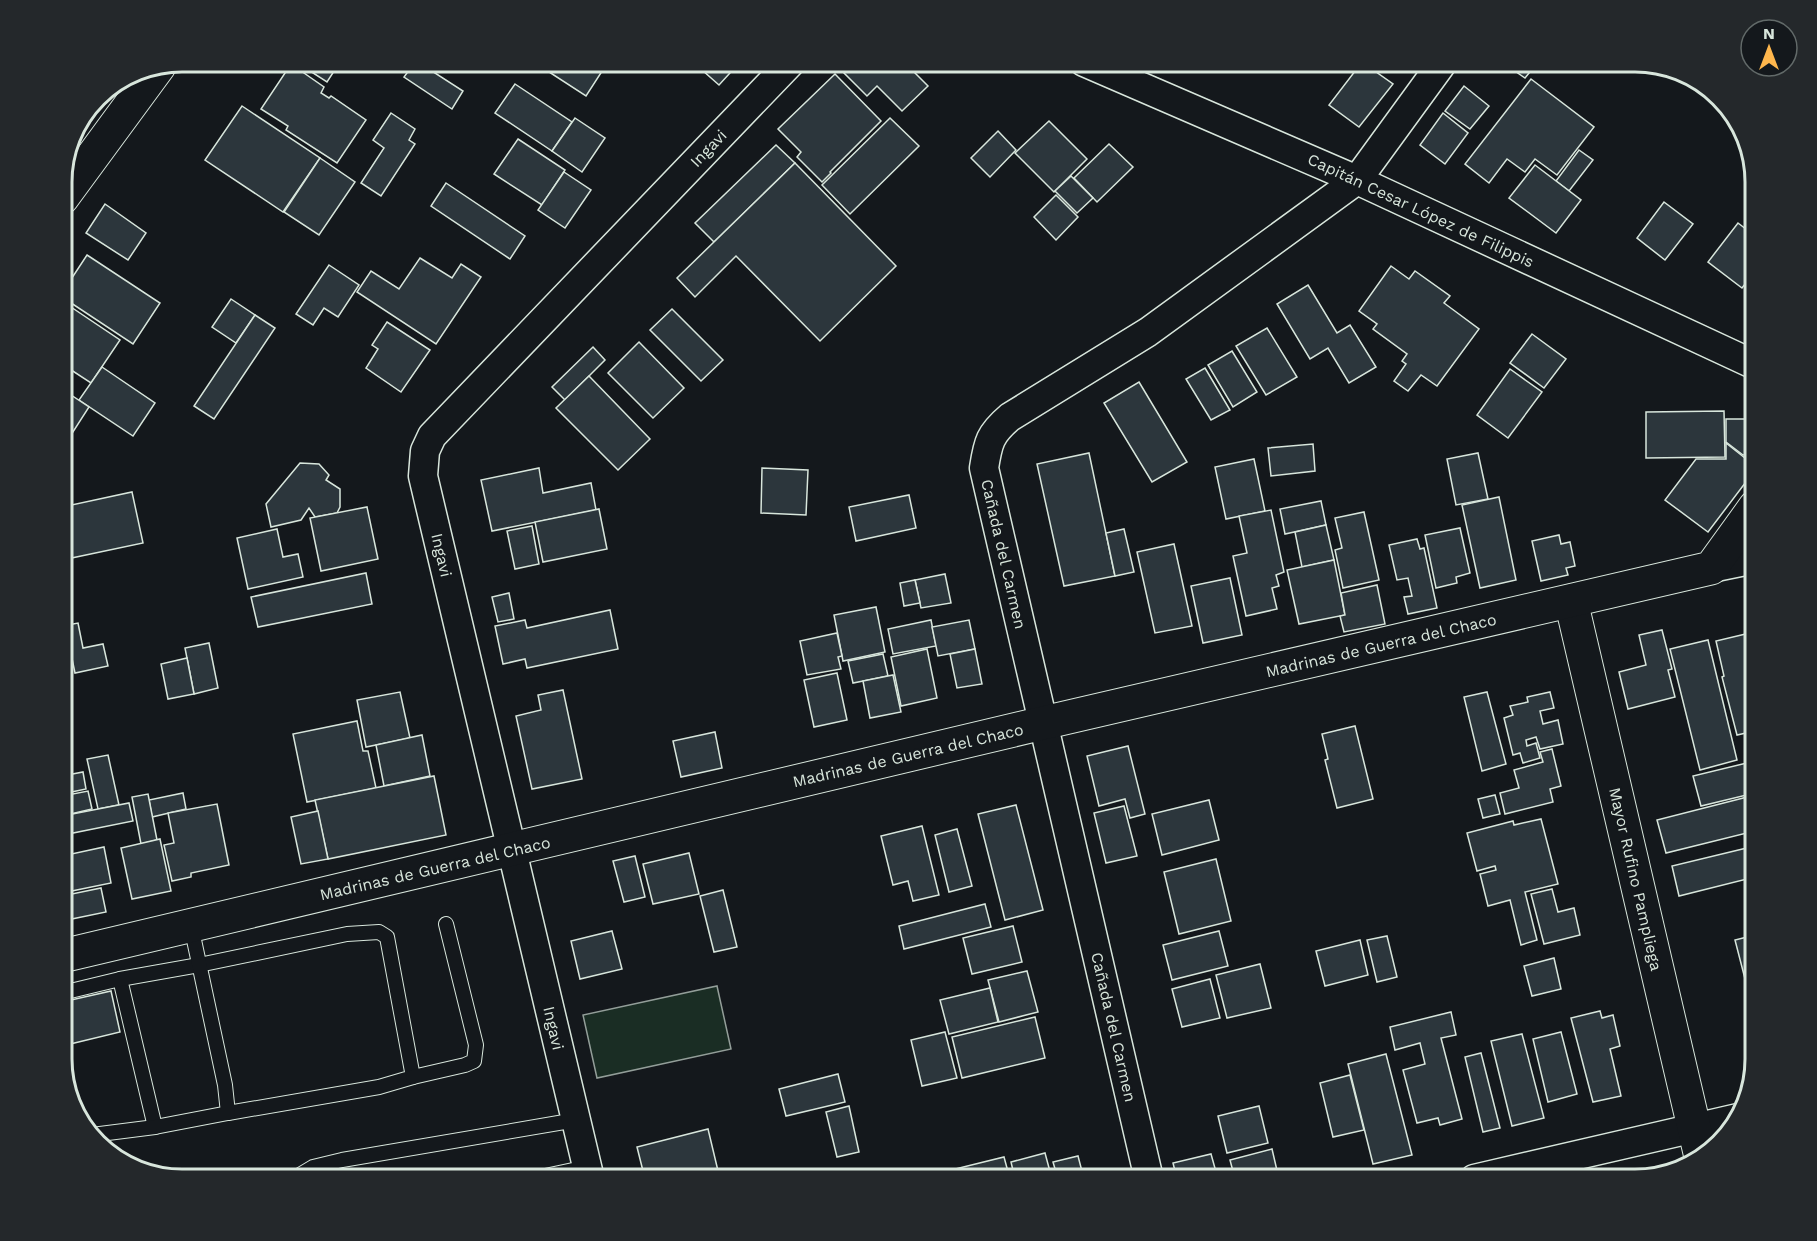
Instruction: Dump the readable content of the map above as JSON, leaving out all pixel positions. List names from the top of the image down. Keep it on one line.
{"streets":{"street":["Ingavi","Capitán Cesar López de Filippis","Cañada del Carmen","Madrinas de Guerra del Chaco","Mayor Rufino Pampliega"]},"crossings":[["Ingavi","Madrinas de Guerra del Chaco"],["Capitán Cesar López de Filippis","Cañada del Carmen"],["Cañada del Carmen","Madrinas de Guerra del Chaco"],["Madrinas de Guerra del Chaco","Mayor Rufino Pampliega"]],"north":"top"}
